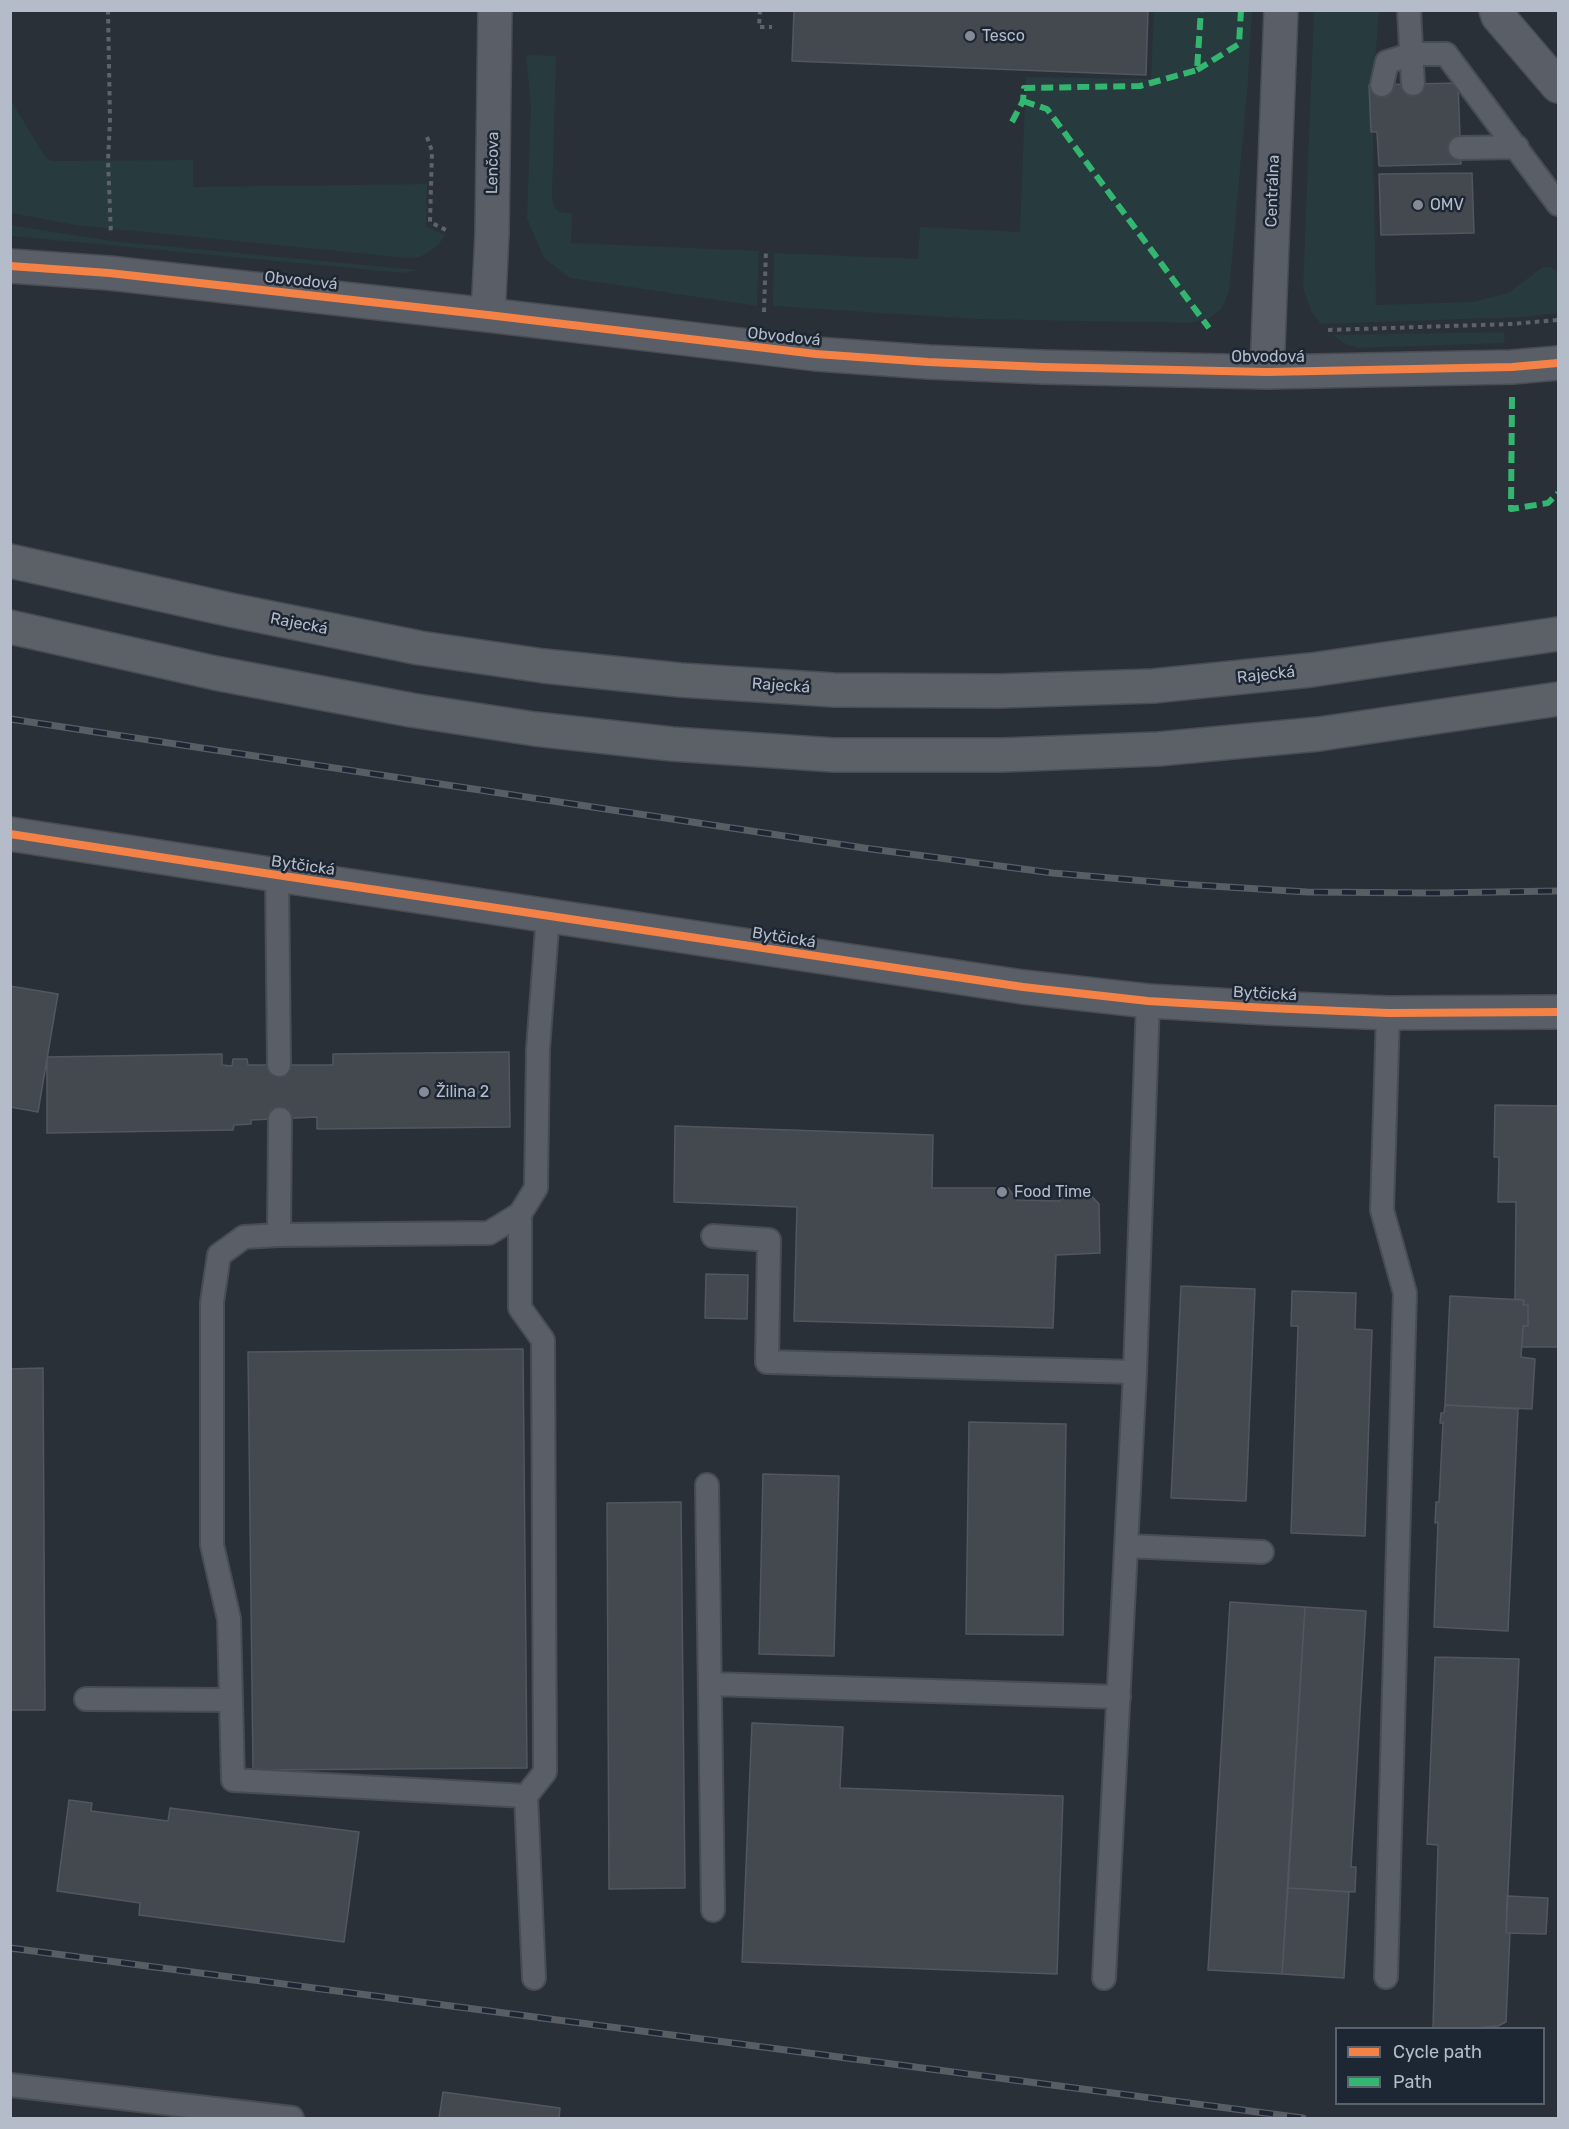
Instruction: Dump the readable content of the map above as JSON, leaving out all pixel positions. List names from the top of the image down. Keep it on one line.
{"streets":{"main road":["Rajecká"],"street":["Lenčova","Centrálna","Obvodová","Bytčická"]},"crossings":[["Lenčova","Obvodová"],["Centrálna","Obvodová"]],"places":["Tesco","OMV","Žilina 2","Food Time"],"legend":["Cycle path","Path"]}
